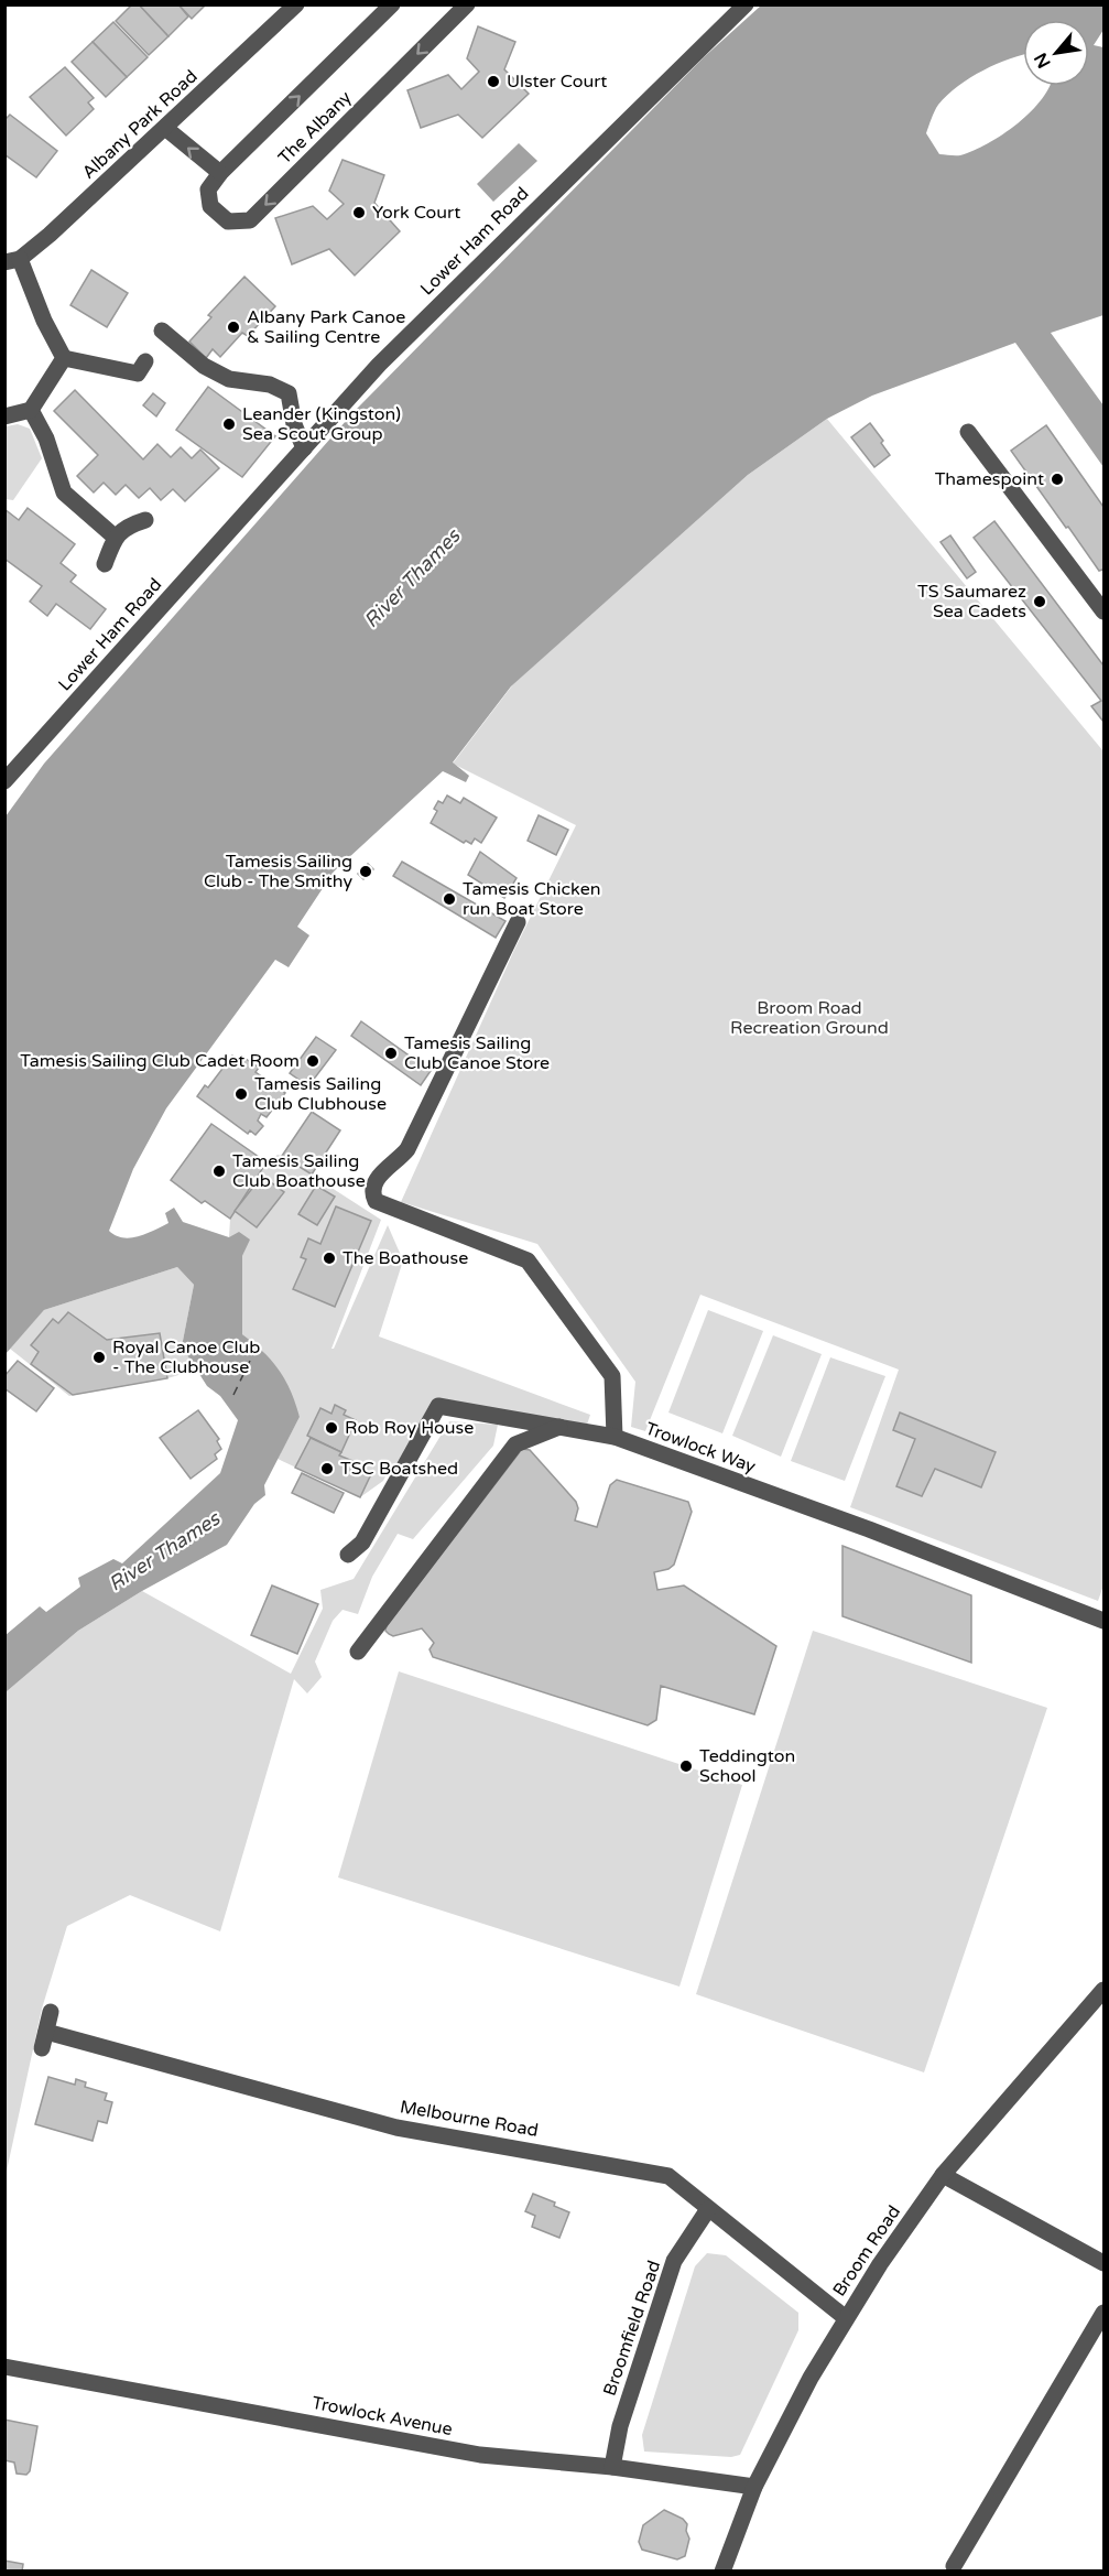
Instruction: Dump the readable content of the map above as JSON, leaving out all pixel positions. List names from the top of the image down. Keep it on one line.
{"streets":{"street":["Albany Park Road","The Albany","Lower Ham Road","Trowlock Way","Melbourne Road","Broom Road","Broomfield Road","Trowlock Avenue"]},"crossings":[["Melbourne Road","Broom Road"],["Melbourne Road","Broomfield Road"],["Broom Road","Trowlock Avenue"],["Broomfield Road","Trowlock Avenue"]],"water":["River Thames"],"parks":["Broom Road Recreation Ground"],"places":["Ulster Court","York Court","Albany Park Canoe & Sailing Centre","Leander (Kingston) Sea Scout Group","Thamespoint","TS Saumarez Sea Cadets","Tamesis Sailing Club - The Smithy","Tamesis Chicken run Boat Store","Tamesis Sailing Club Canoe Store","Tamesis Sailing Club Cadet Room","Tamesis Sailing Club Clubhouse","Tamesis Sailing Club Boathouse","The Boathouse","Royal Canoe Club - The Clubhouse","Rob Roy House","TSC Boatshed","Teddington School"],"north":"bottom left"}
